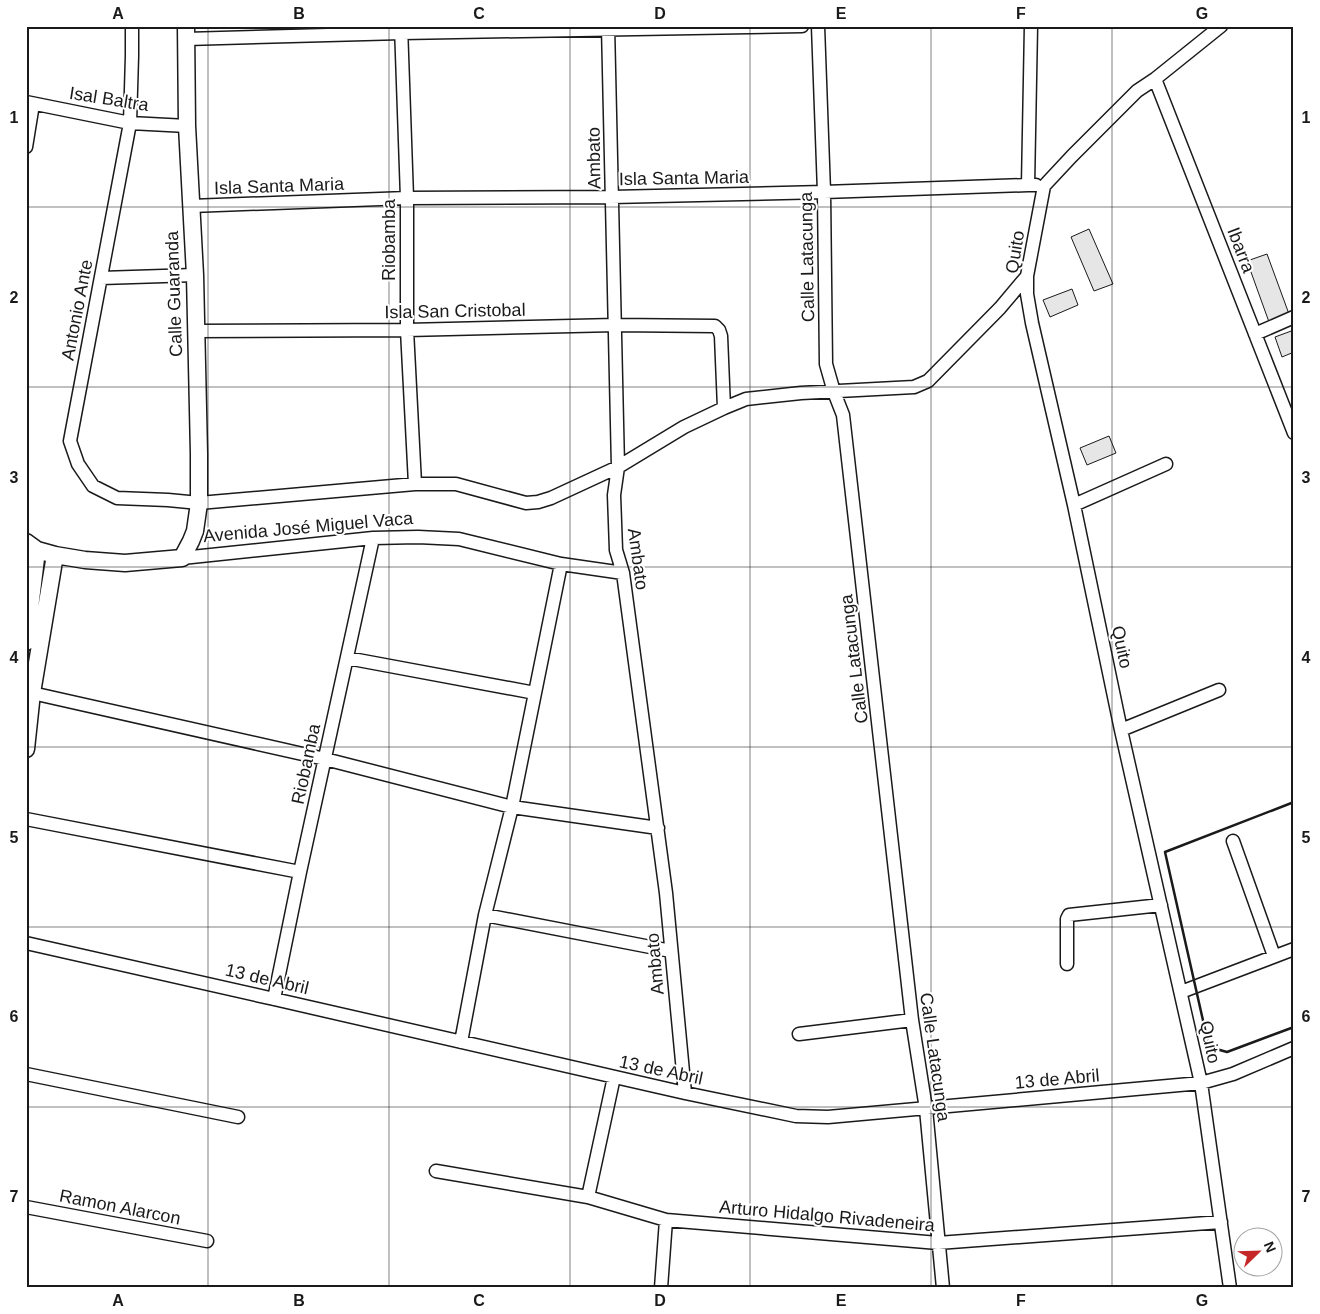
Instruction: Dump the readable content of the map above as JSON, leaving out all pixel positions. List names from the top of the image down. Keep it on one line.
{"streets":{"street":["Isal Baltra","Ambato","Isla Santa Maria","Riobamba","Ibarra","Quito","Calle Latacunga","Calle Guaranda","Antonio Ante","Isla San Cristobal","Avenida José Miguel Vaca","13 de Abril","Ramon Alarcon","Arturo Hidalgo Rivadeneira"]},"crossings":[["Isal Baltra","Calle Guaranda"],["Isal Baltra","Antonio Ante"],["Ambato","Isla Santa Maria"],["Ambato","Antonio Ante"],["Ambato","Isla San Cristobal"],["Ambato","Avenida José Miguel Vaca"],["Ambato","13 de Abril"],["Isla Santa Maria","Riobamba"],["Isla Santa Maria","Calle Latacunga"],["Isla Santa Maria","Calle Guaranda"],["Riobamba","Antonio Ante"],["Riobamba","Isla San Cristobal"],["Riobamba","Avenida José Miguel Vaca"],["Riobamba","13 de Abril"],["Quito","Antonio Ante"],["Quito","13 de Abril"],["Quito","Arturo Hidalgo Rivadeneira"],["Calle Latacunga","Antonio Ante"],["Calle Latacunga","13 de Abril"],["Calle Latacunga","Arturo Hidalgo Rivadeneira"],["Calle Guaranda","Antonio Ante"],["Calle Guaranda","Isla San Cristobal"],["Calle Guaranda","Avenida José Miguel Vaca"],["Antonio Ante","Isla San Cristobal"]],"north":"top right","grid":{"columns":["A","B","C","D","E","F","G"],"rows":["1","2","3","4","5","6","7"]}}
